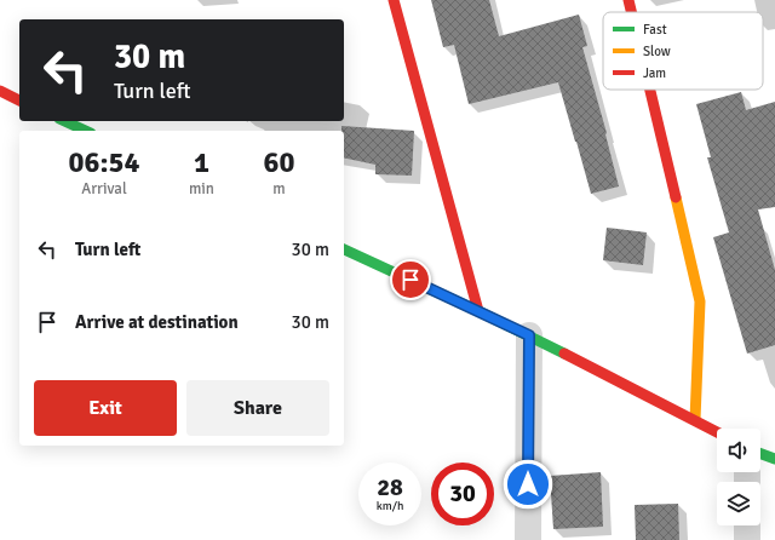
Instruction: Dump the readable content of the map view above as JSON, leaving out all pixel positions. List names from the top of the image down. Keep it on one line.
{"legend":["Fast","Slow","Jam"],"page":{"turn":["30 m","Turn left"],"eta":["06:54","Arrival","1","min","60","m"],"list":[{"name":"Turn left","value":"30 m"},{"name":"Arrive at destination","value":"30 m"}],"buttons":["Exit","Share"],"speed":"28 km/h","limit":"30"}}
